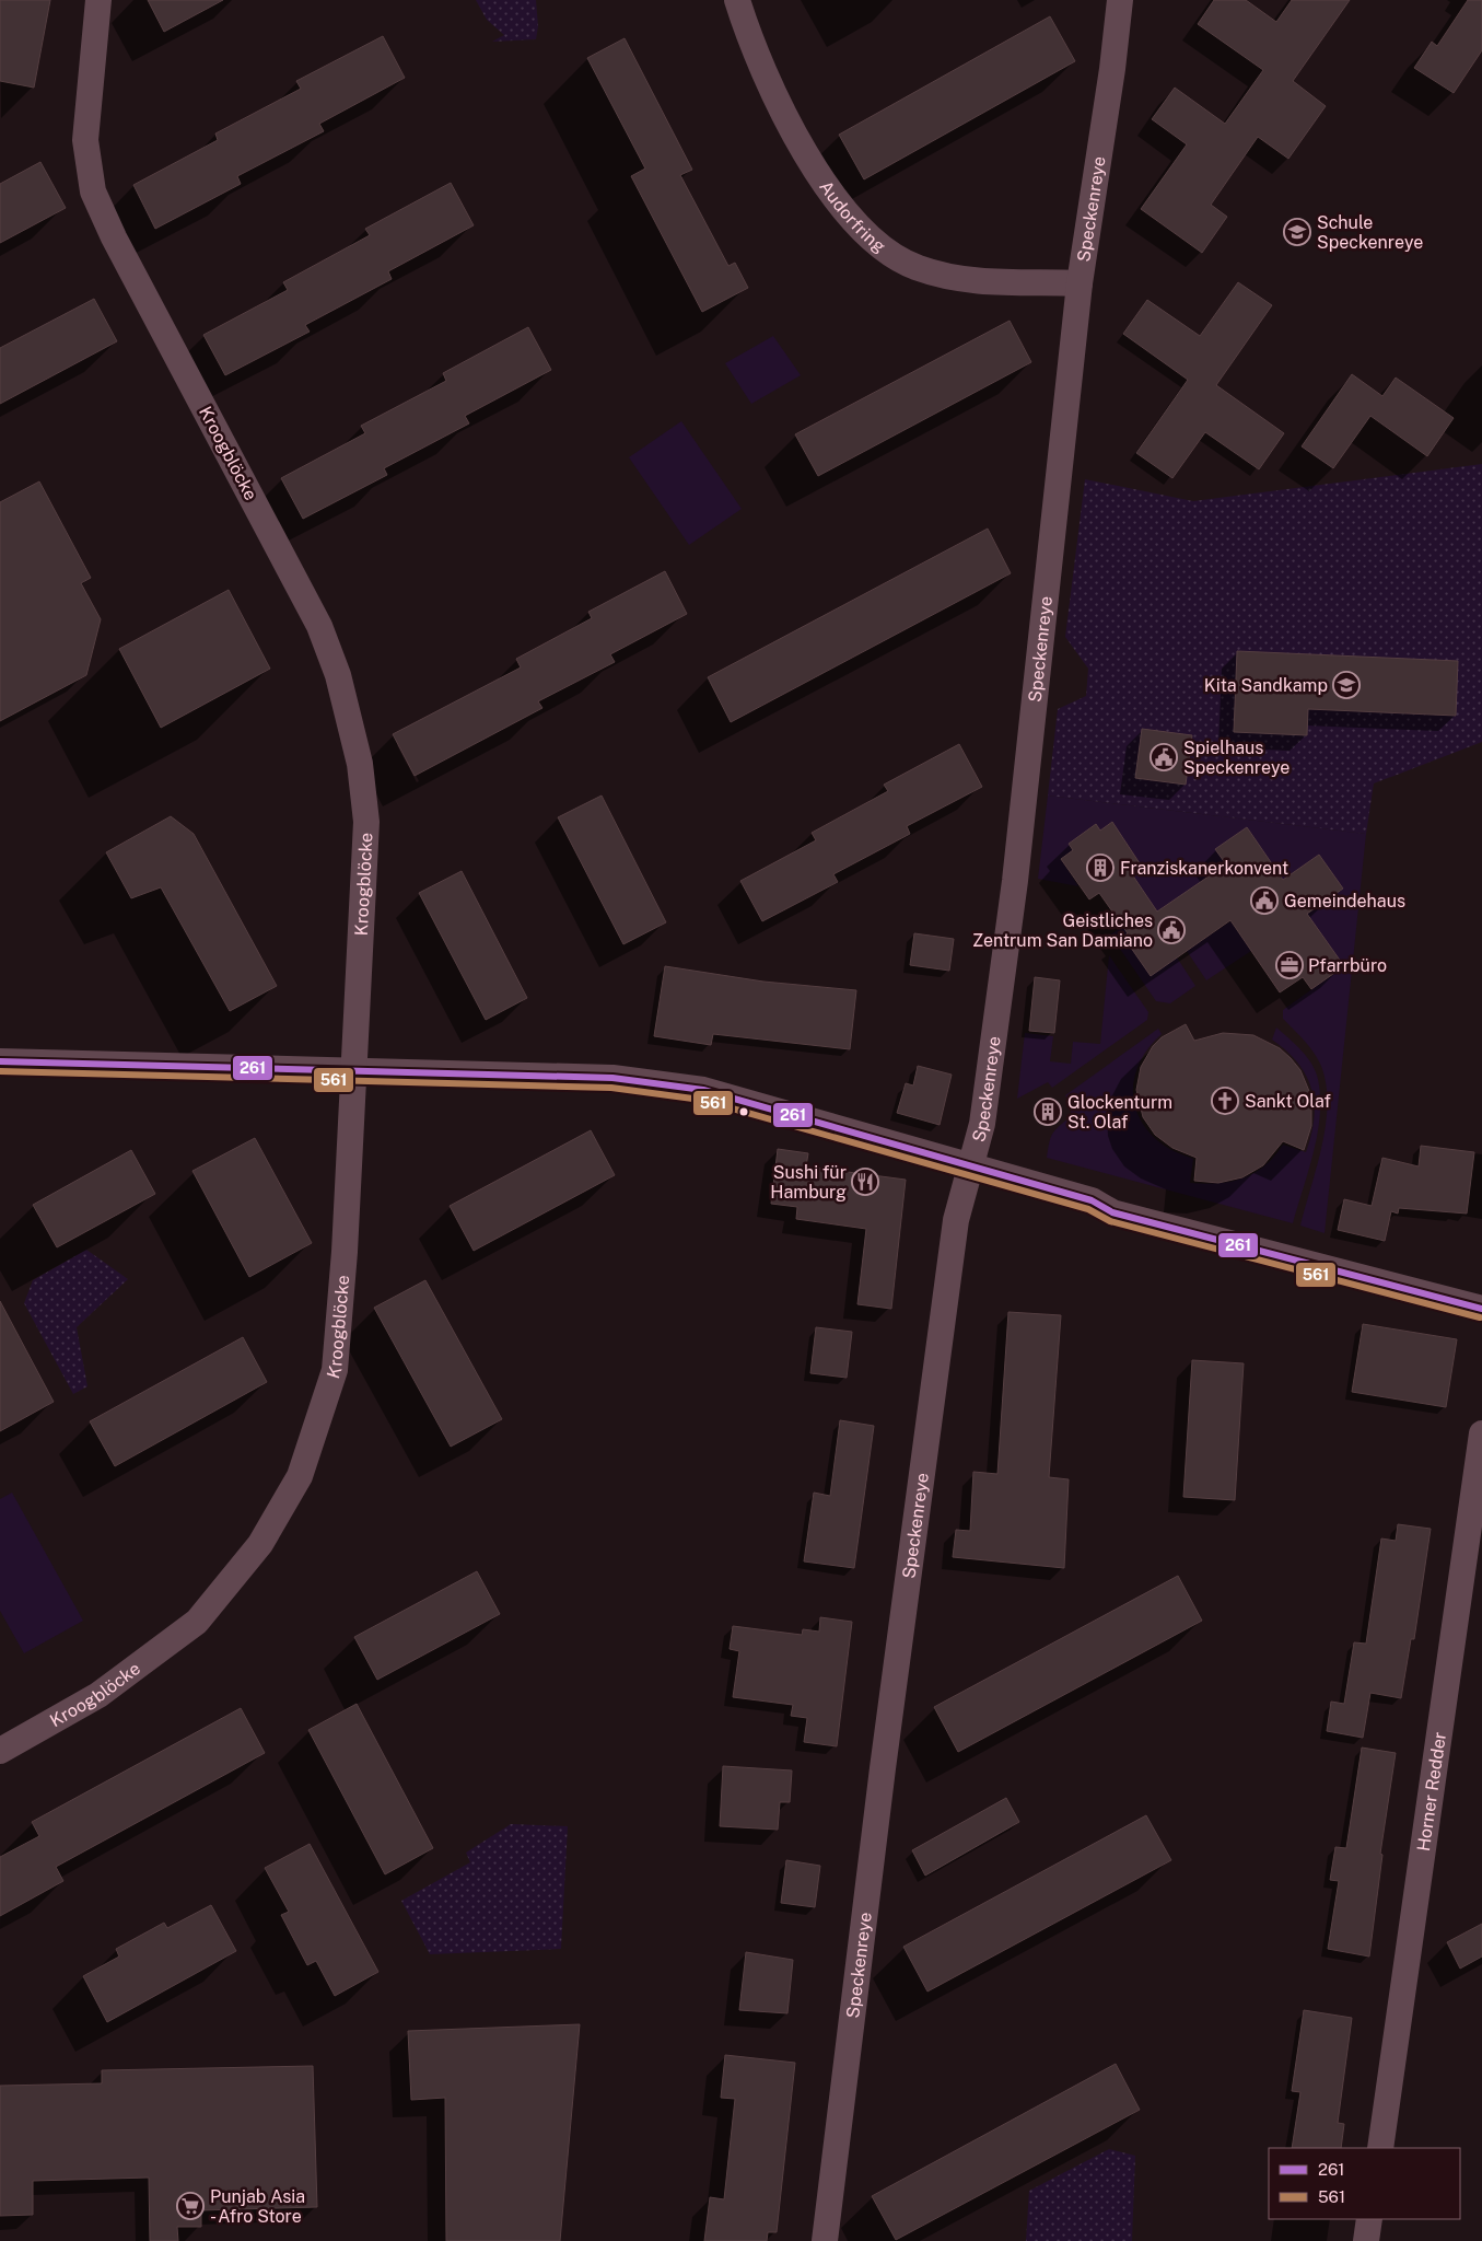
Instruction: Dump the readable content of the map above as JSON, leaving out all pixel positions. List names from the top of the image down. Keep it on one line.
{"streets":{"street":["Speckenreye","Audorfring","Kroogblöcke","Horner Redder"]},"crossings":[["Speckenreye","Audorfring"]],"places":{"school or university":["Schule Speckenreye","Kita Sandkamp"],"public building":["Spielhaus Speckenreye","Gemeindehaus","Geistliches Zentrum San Damiano"],"building":["Franziskanerkonvent","Glockenturm St. Olaf"],"office":["Pfarrbüro"],"church":["Sankt Olaf"],"restaurant":["Sushi für Hamburg"],"supermarket":["Punjab Asia - Afro Store"]},"lines":["transit line 261","transit line 561"],"legend":["261","561"]}
